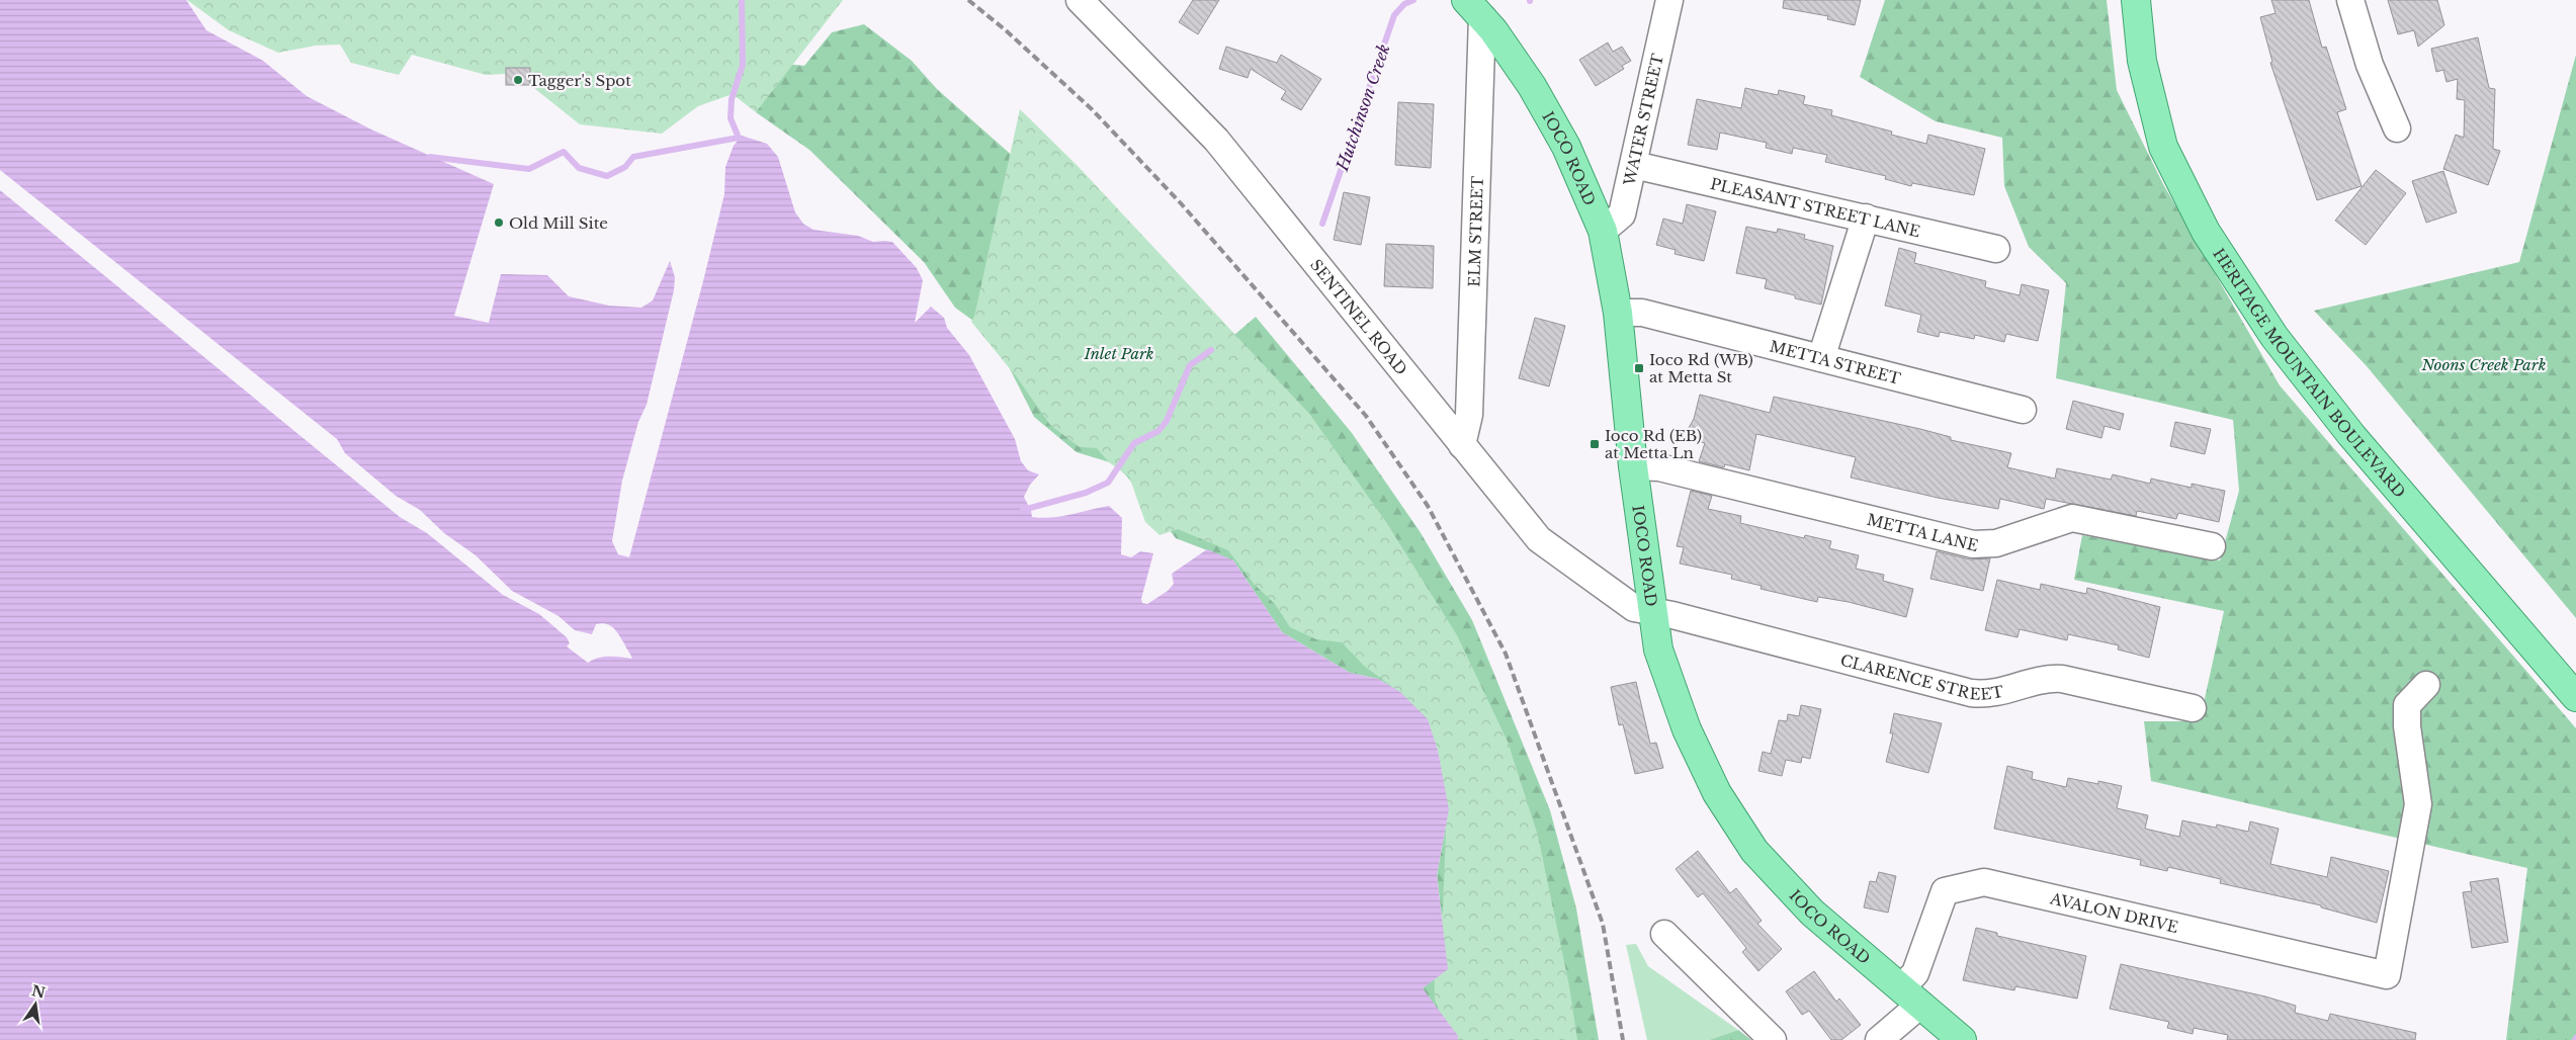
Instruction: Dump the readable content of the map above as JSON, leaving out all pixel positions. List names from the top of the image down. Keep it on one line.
{"streets":{"main road":["IOCO ROAD","HERITAGE MOUNTAIN BOULEVARD"],"street":["WATER STREET","PLEASANT STREET LANE","ELM STREET","SENTINEL ROAD","METTA STREET","METTA LANE","CLARENCE STREET","AVALON DRIVE"]},"crossings":[["WATER STREET","IOCO ROAD"],["WATER STREET","PLEASANT STREET LANE"],["IOCO ROAD","ELM STREET"],["IOCO ROAD","SENTINEL ROAD"],["IOCO ROAD","METTA STREET"],["IOCO ROAD","METTA LANE"],["IOCO ROAD","CLARENCE STREET"],["IOCO ROAD","AVALON DRIVE"],["ELM STREET","SENTINEL ROAD"],["SENTINEL ROAD","CLARENCE STREET"]],"water":["Hutchinson Creek"],"parks":["Inlet Park","Noons Creek Park"],"places":{"other":["Tagger's Spot","Old Mill Site"],"transit":["Ioco Rd (WB) at Metta St","Ioco Rd (EB) at Metta Ln"]},"north":"top"}
